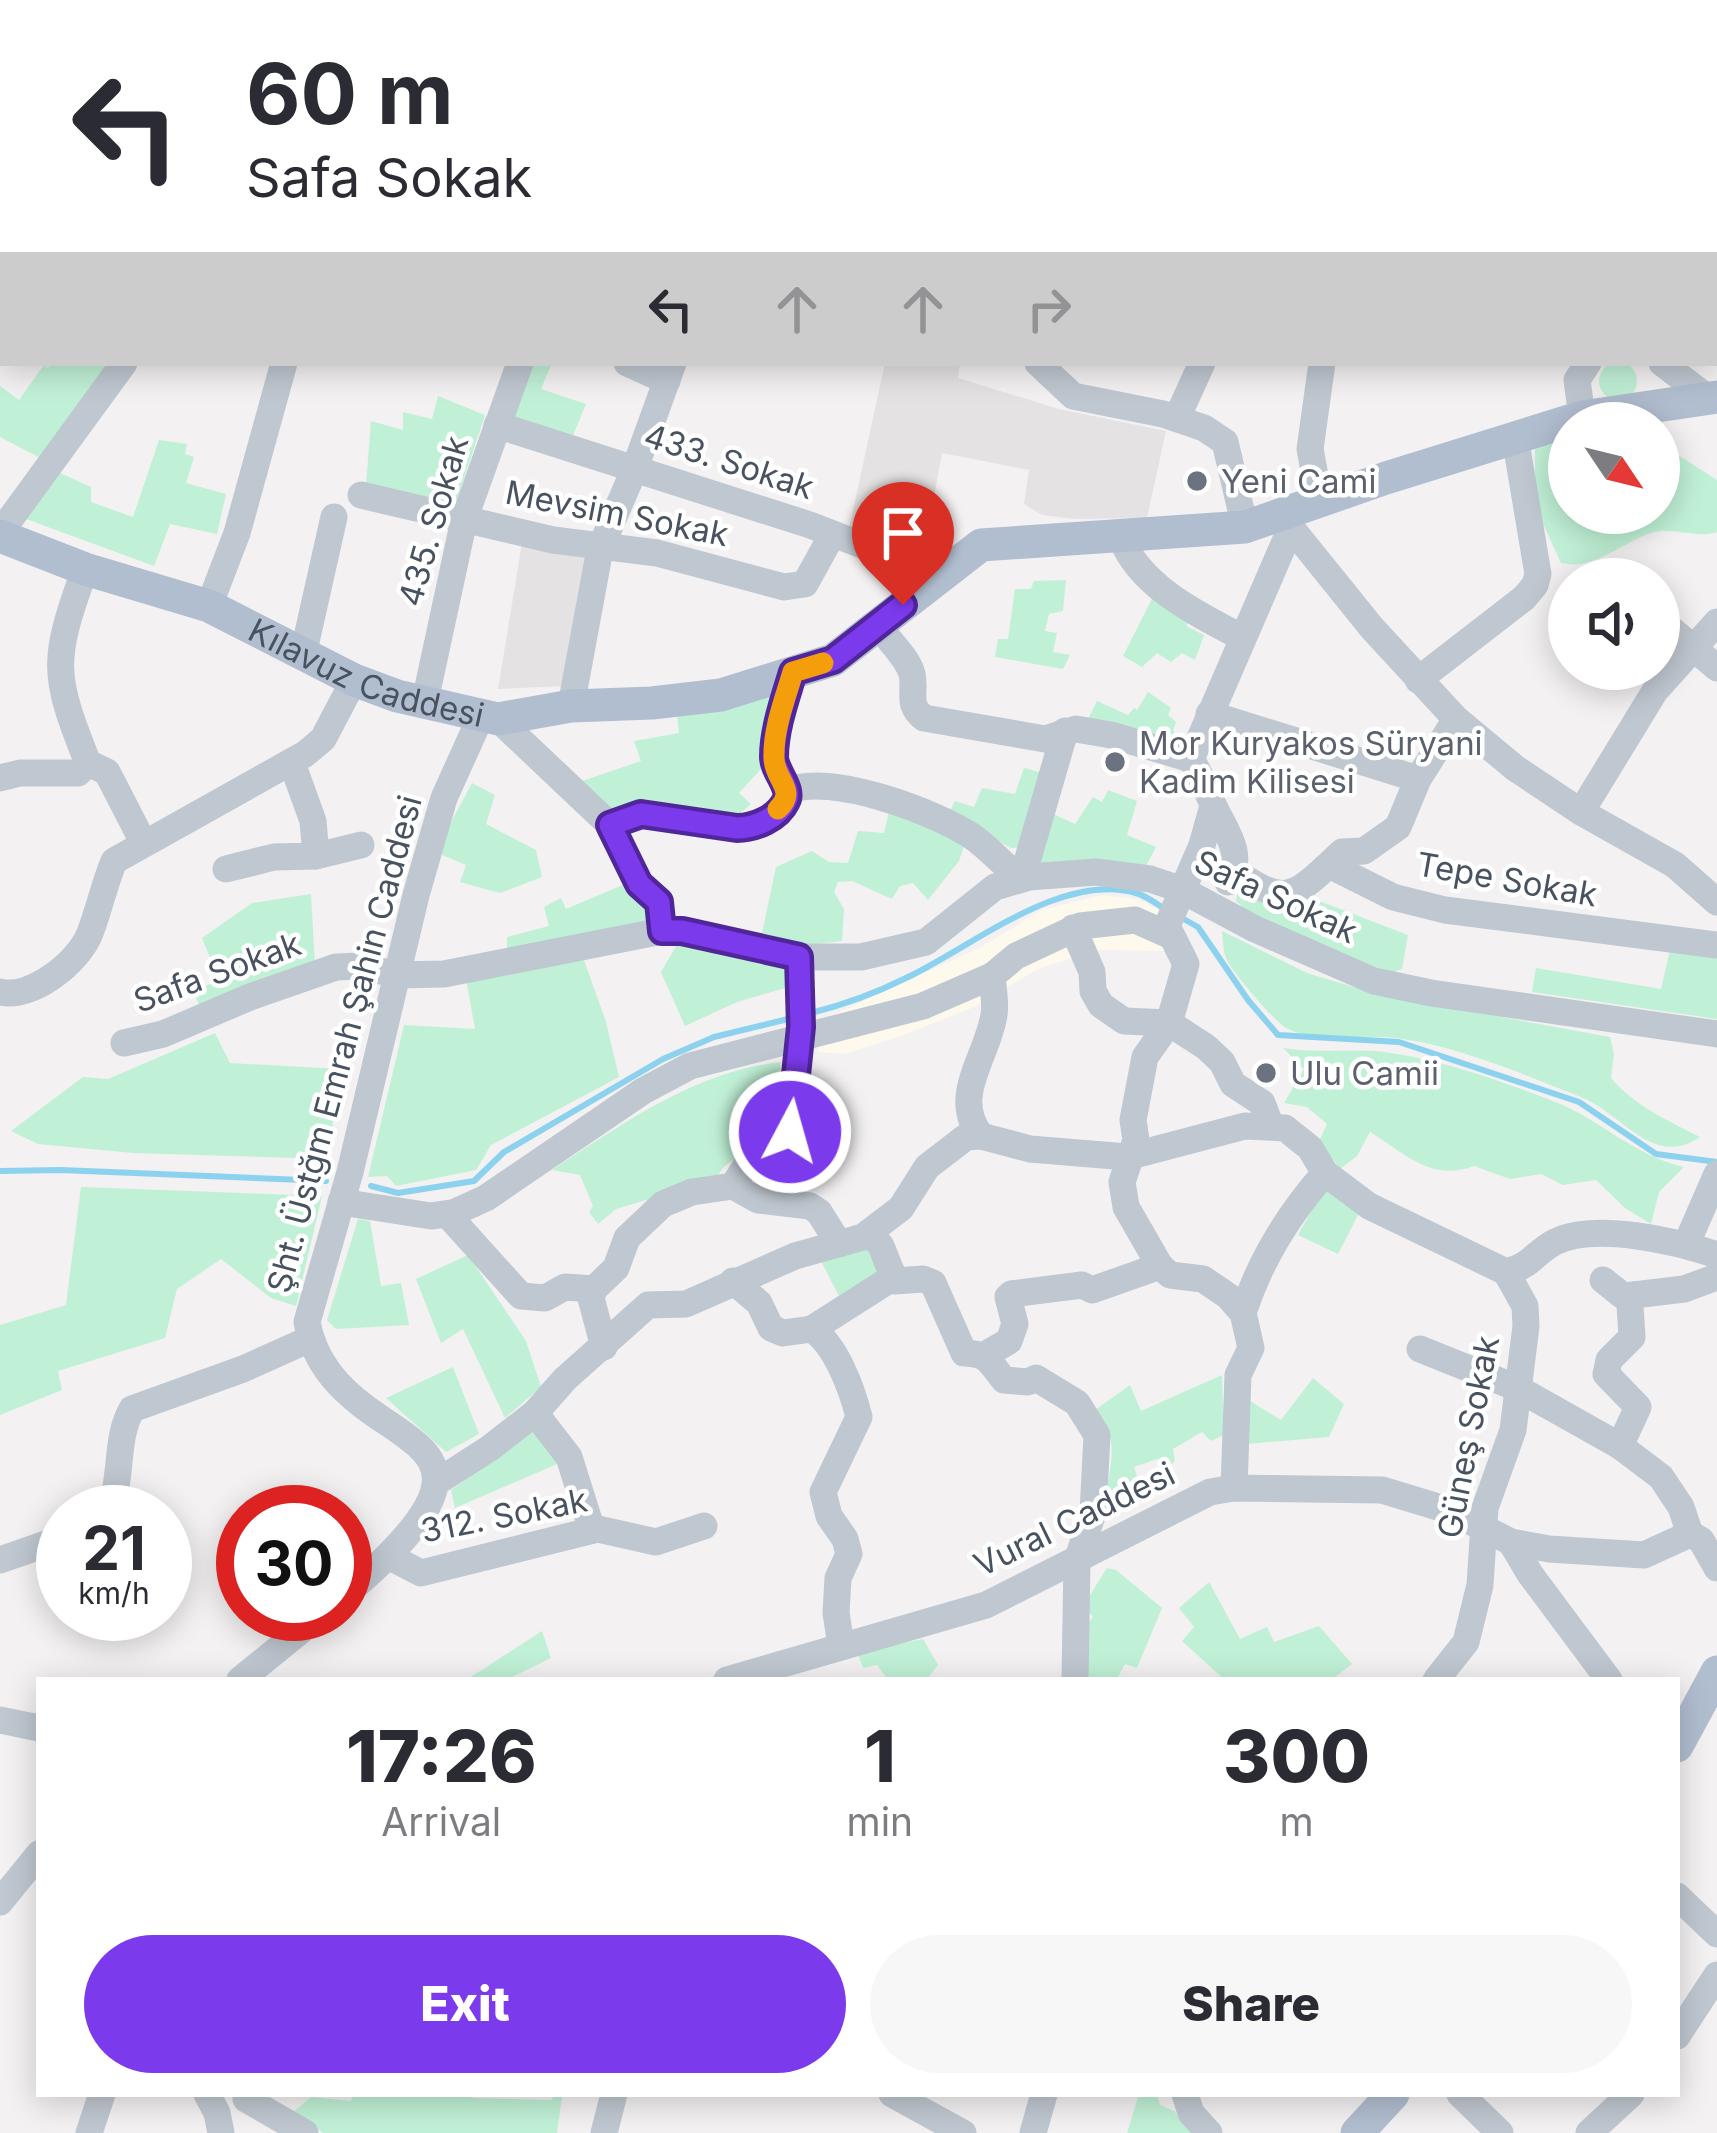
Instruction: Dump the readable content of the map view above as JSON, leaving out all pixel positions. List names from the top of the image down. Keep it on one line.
{"streets":{"main road":["Kılavuz Caddesi"],"street":["433. Sokak","Mevsim Sokak","435. Sokak","Tepe Sokak","Safa Sokak","Şht. Üstğm Emrah Şahin Caddesi","Güneş Sokak","312. Sokak","Vural Caddesi"]},"crossings":[["433. Sokak","Mevsim Sokak"],["433. Sokak","435. Sokak"],["433. Sokak","Kılavuz Caddesi"],["Mevsim Sokak","435. Sokak"],["435. Sokak","Kılavuz Caddesi"],["Kılavuz Caddesi","Şht. Üstğm Emrah Şahin Caddesi"],["Safa Sokak","Şht. Üstğm Emrah Şahin Caddesi"],["Güneş Sokak","Vural Caddesi"]],"places":["Yeni Cami","Mor Kuryakos Süryani Kadim Kilisesi","Ulu Camii"],"north":"bottom right","page":{"turn":["60 m","Safa Sokak"],"speed":"21 km/h","limit":"30","eta":["17:26","Arrival","1","min","300","m"],"buttons":["Exit","Share"]}}
